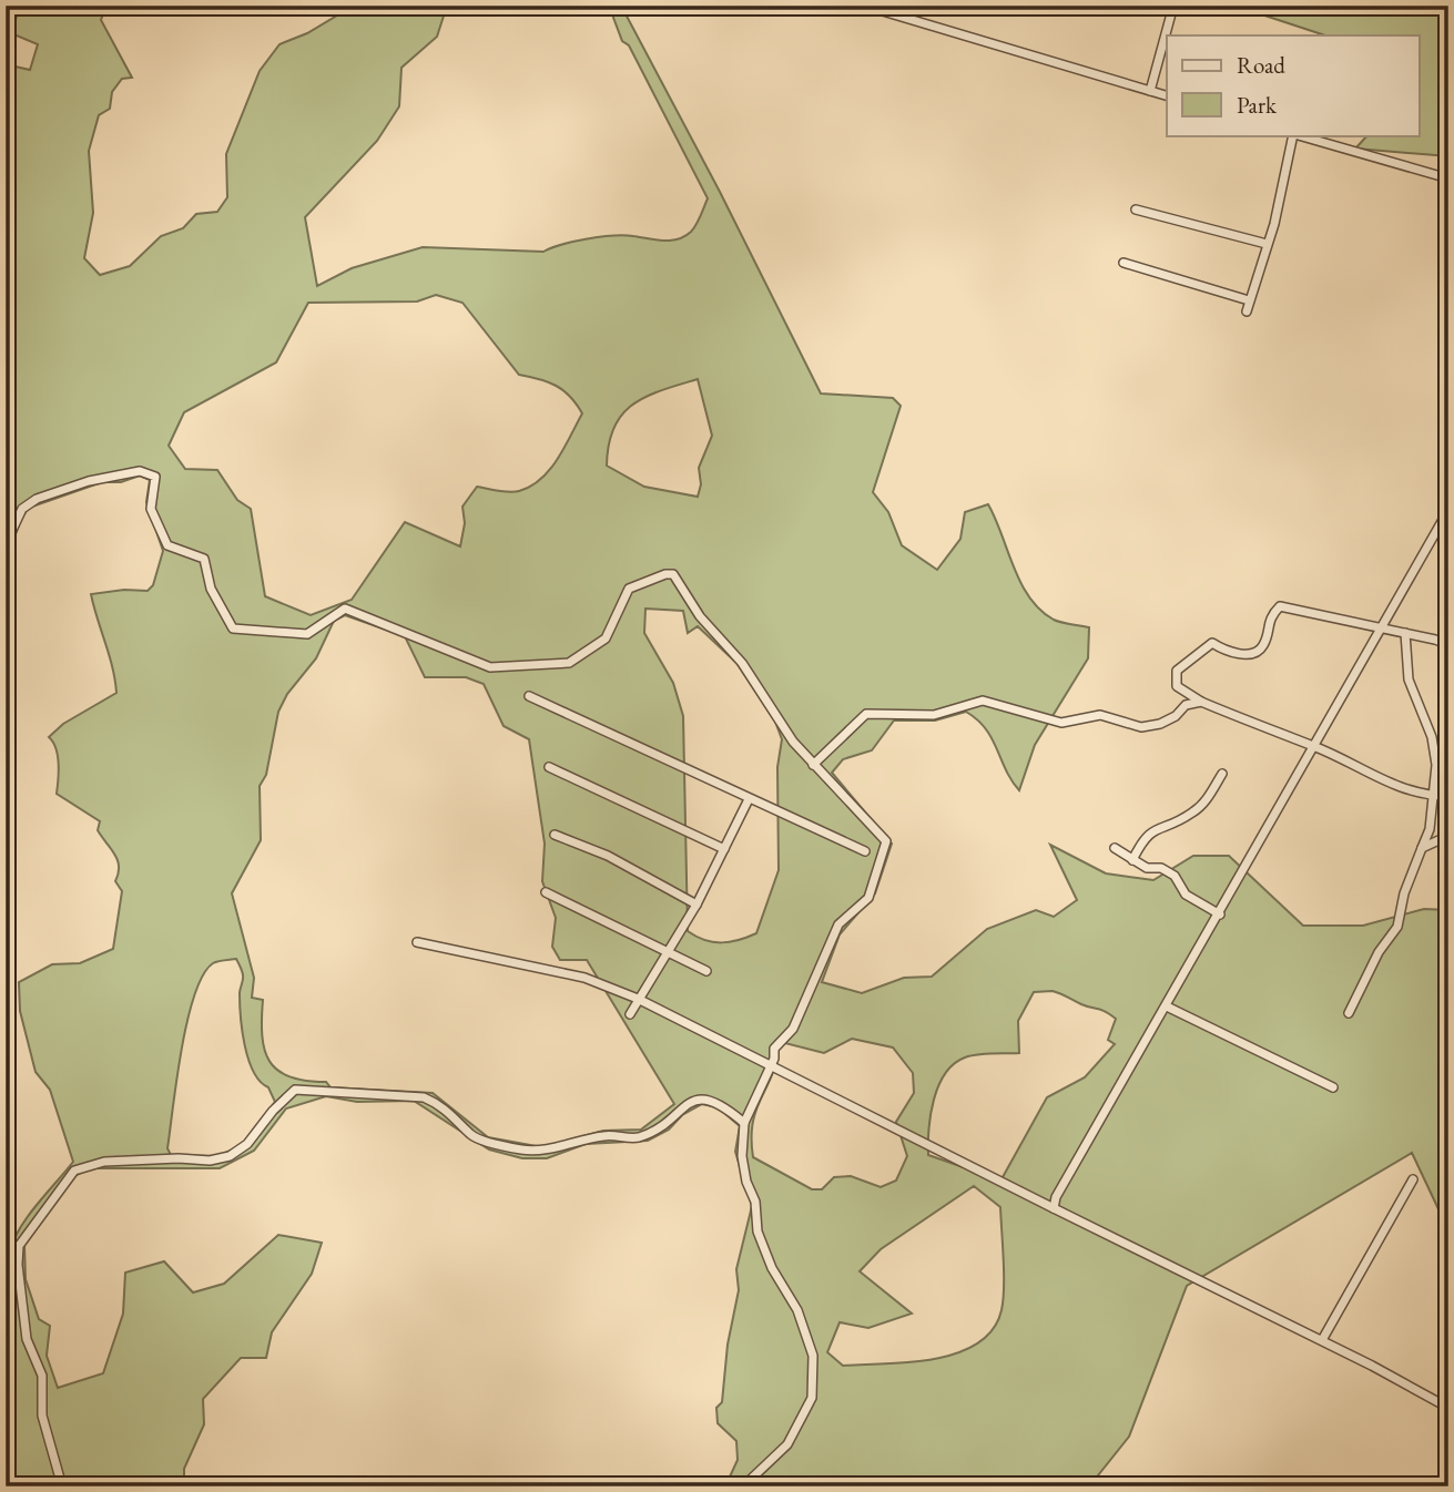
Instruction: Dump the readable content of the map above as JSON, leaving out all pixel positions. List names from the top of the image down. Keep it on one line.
{"legend":["Road","Park"]}
